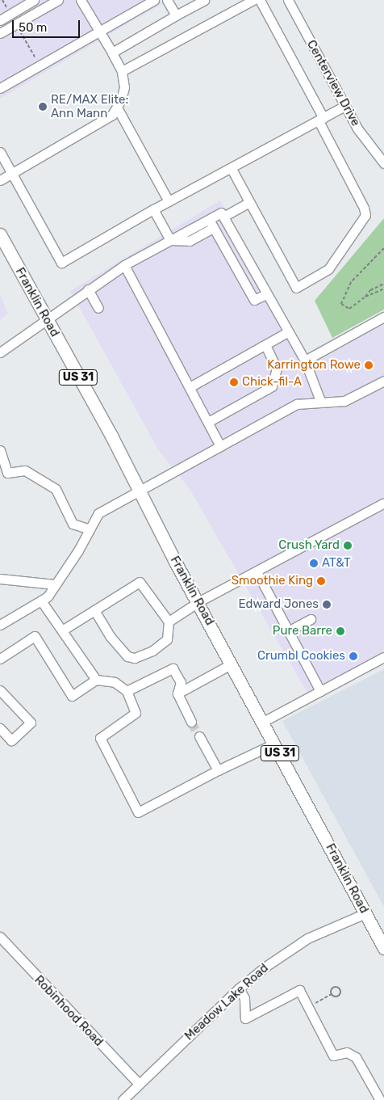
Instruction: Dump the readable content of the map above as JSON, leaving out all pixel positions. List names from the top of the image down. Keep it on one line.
{"streets":{"main road":["Franklin Road","US 31"],"street":["Centerview Drive","Meadow Lake Road","Robinhood Road"]},"crossings":[["Franklin Road","Meadow Lake Road"],["Meadow Lake Road","Robinhood Road"]],"places":["RE/MAX Elite: Ann Mann","Karrington Rowe","Chick-fil-A","Crush Yard","AT&T","Smoothie King","Edward Jones","Pure Barre","Crumbl Cookies"],"scale_bar":"50 m"}
